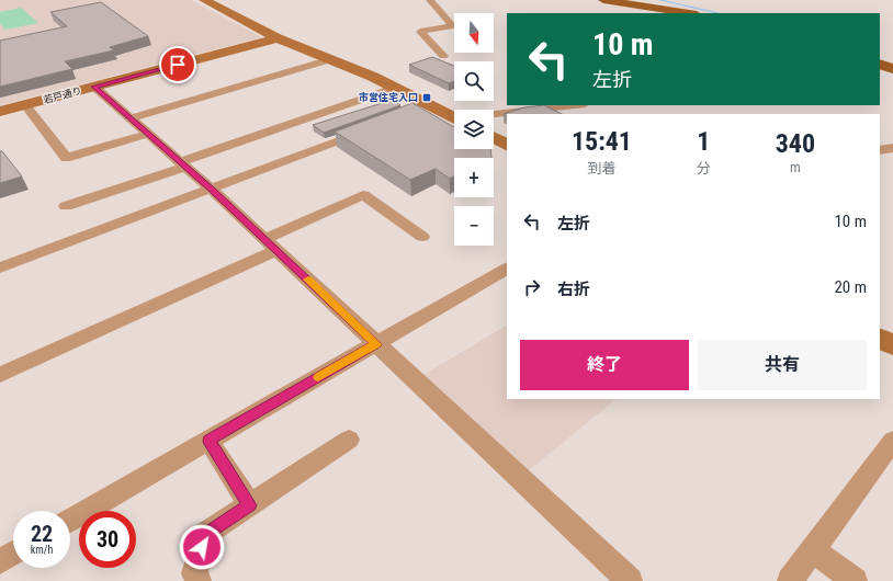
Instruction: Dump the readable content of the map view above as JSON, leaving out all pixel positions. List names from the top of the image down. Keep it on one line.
{"streets":{"street":["若戸通り"]},"places":{"transit":["市営住宅入口"]},"north":"bottom","page":{"map_buttons":["+","−"],"turn":["10 m","左折"],"eta":["15:41","到着","1","分","340","m"],"list":[{"name":"左折","value":"10 m"},{"name":"右折","value":"20 m"}],"buttons":["終了","共有"],"speed":"22 km/h","limit":"30"}}
